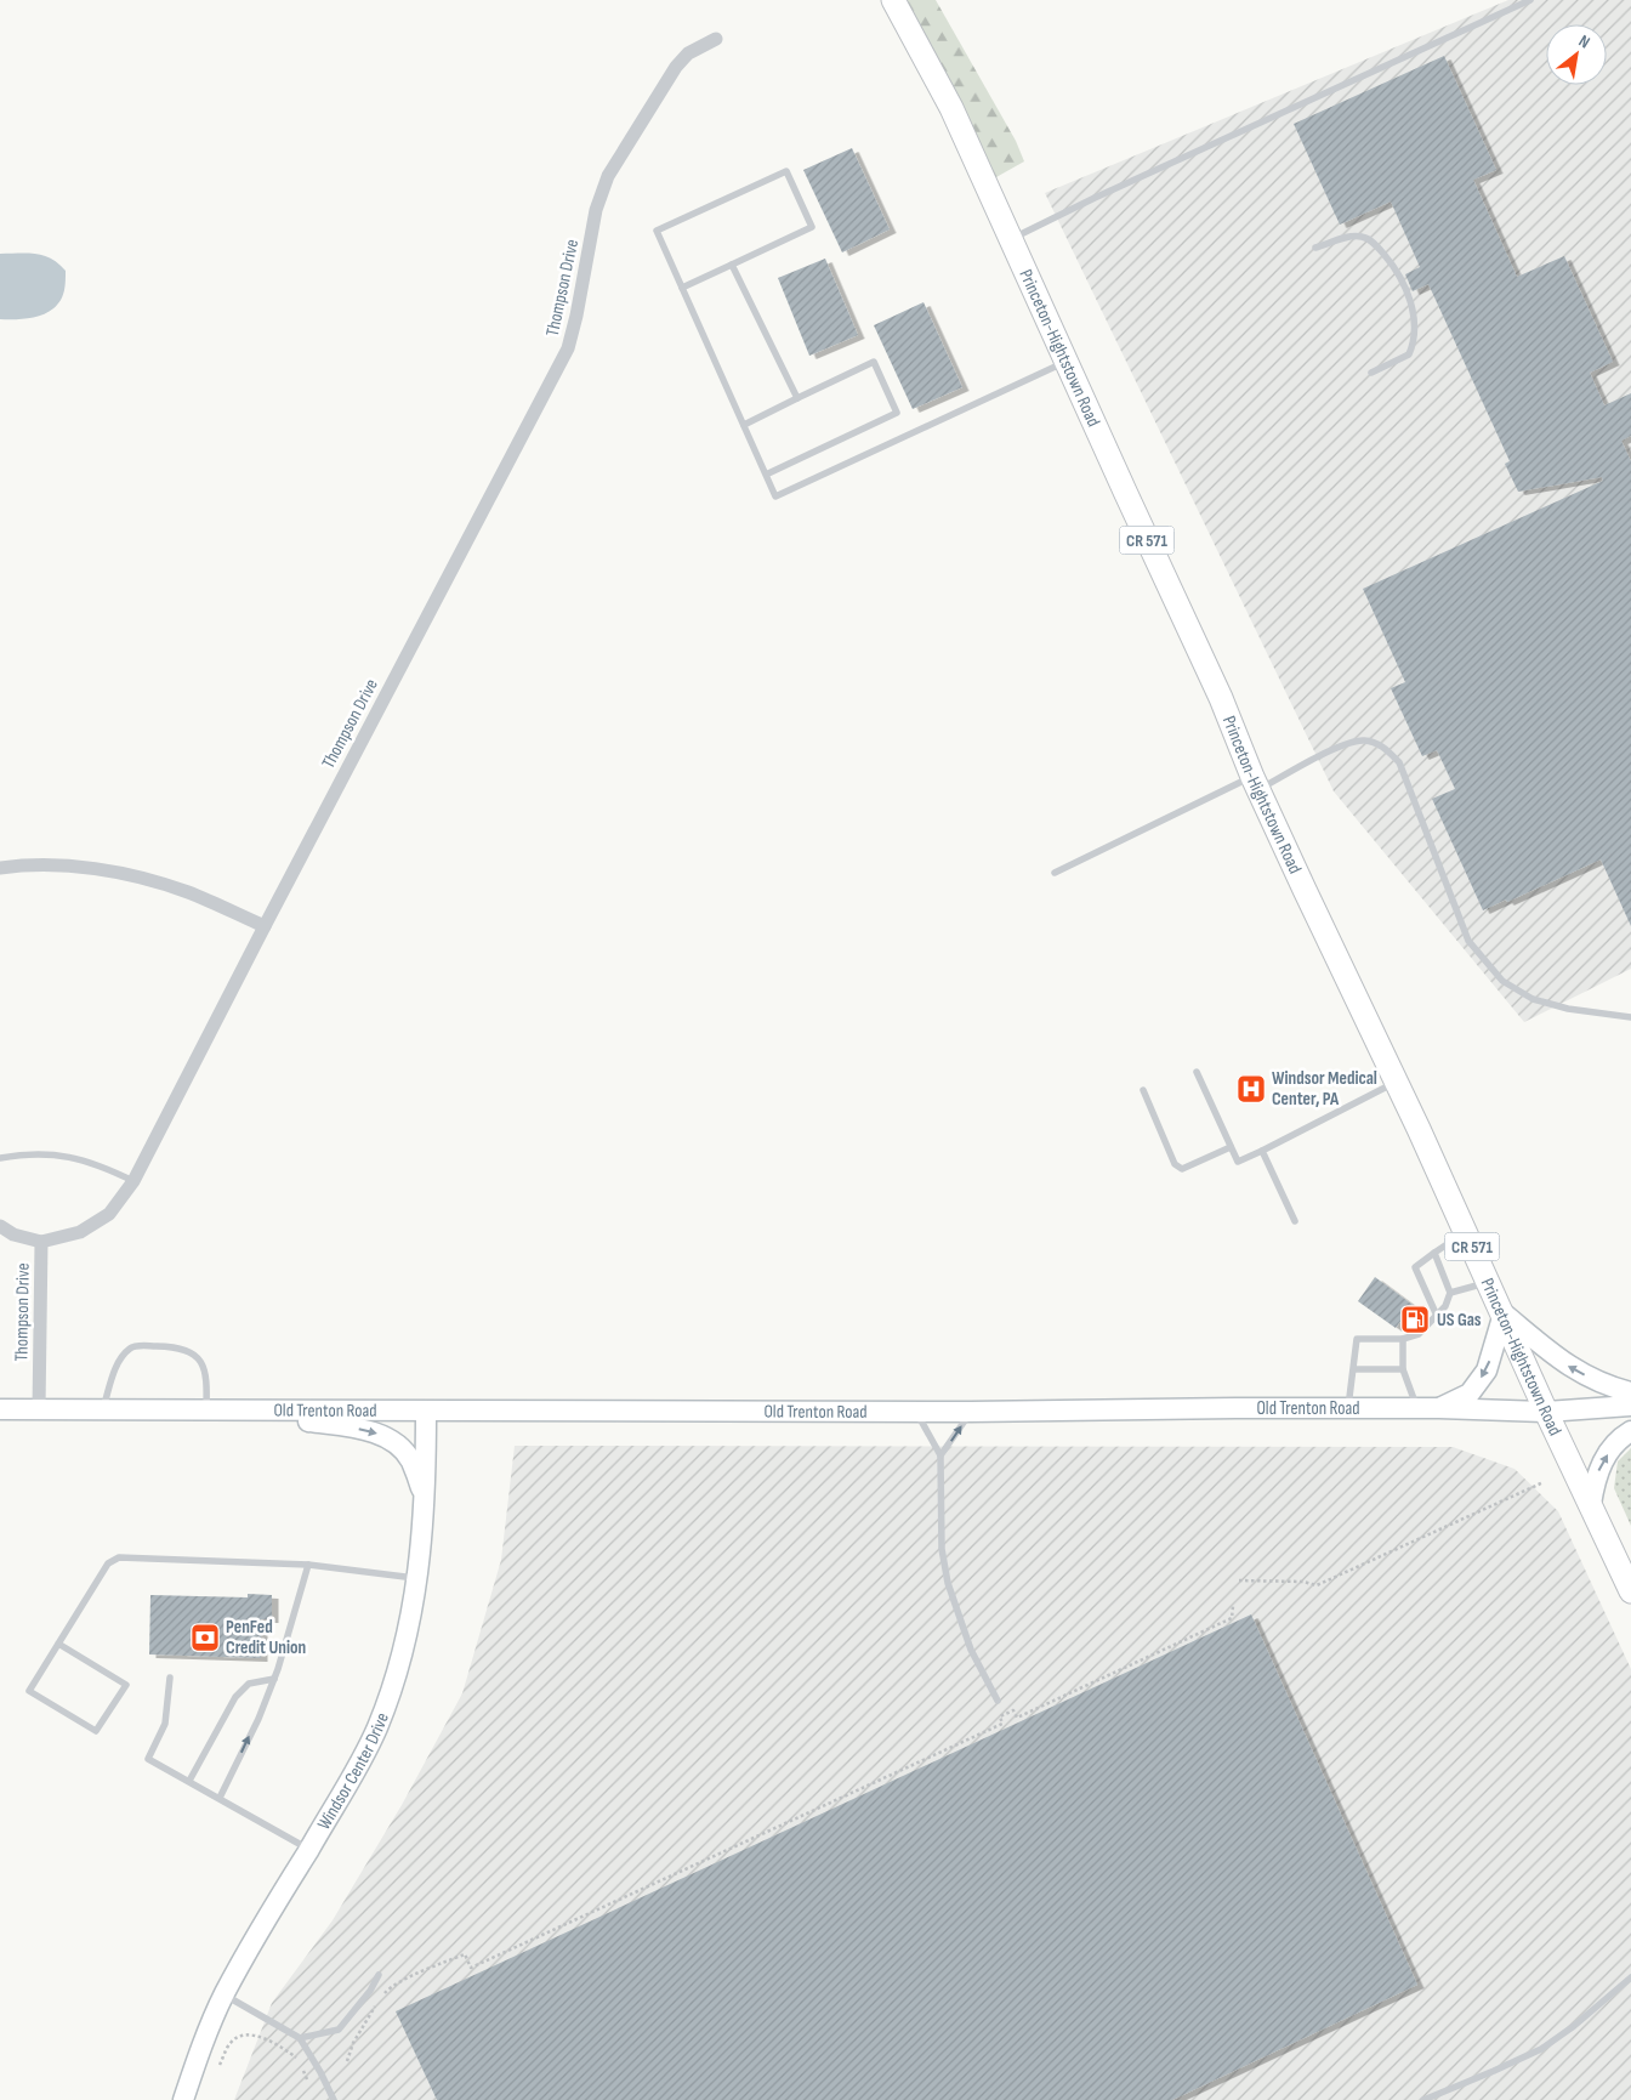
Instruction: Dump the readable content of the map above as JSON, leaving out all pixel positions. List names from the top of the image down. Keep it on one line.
{"streets":{"main road":["Princeton-Hightstown Road","CR 571","Old Trenton Road","Windsor Center Drive"],"street":["Thompson Drive"]},"crossings":[["Thompson Drive","Old Trenton Road"],["Princeton-Hightstown Road","Old Trenton Road"],["Old Trenton Road","Windsor Center Drive"]],"places":{"hospital":["Windsor Medical Center, PA"],"fuel station":["US Gas"],"bank":["PenFed Credit Union"]},"north":"top right"}
